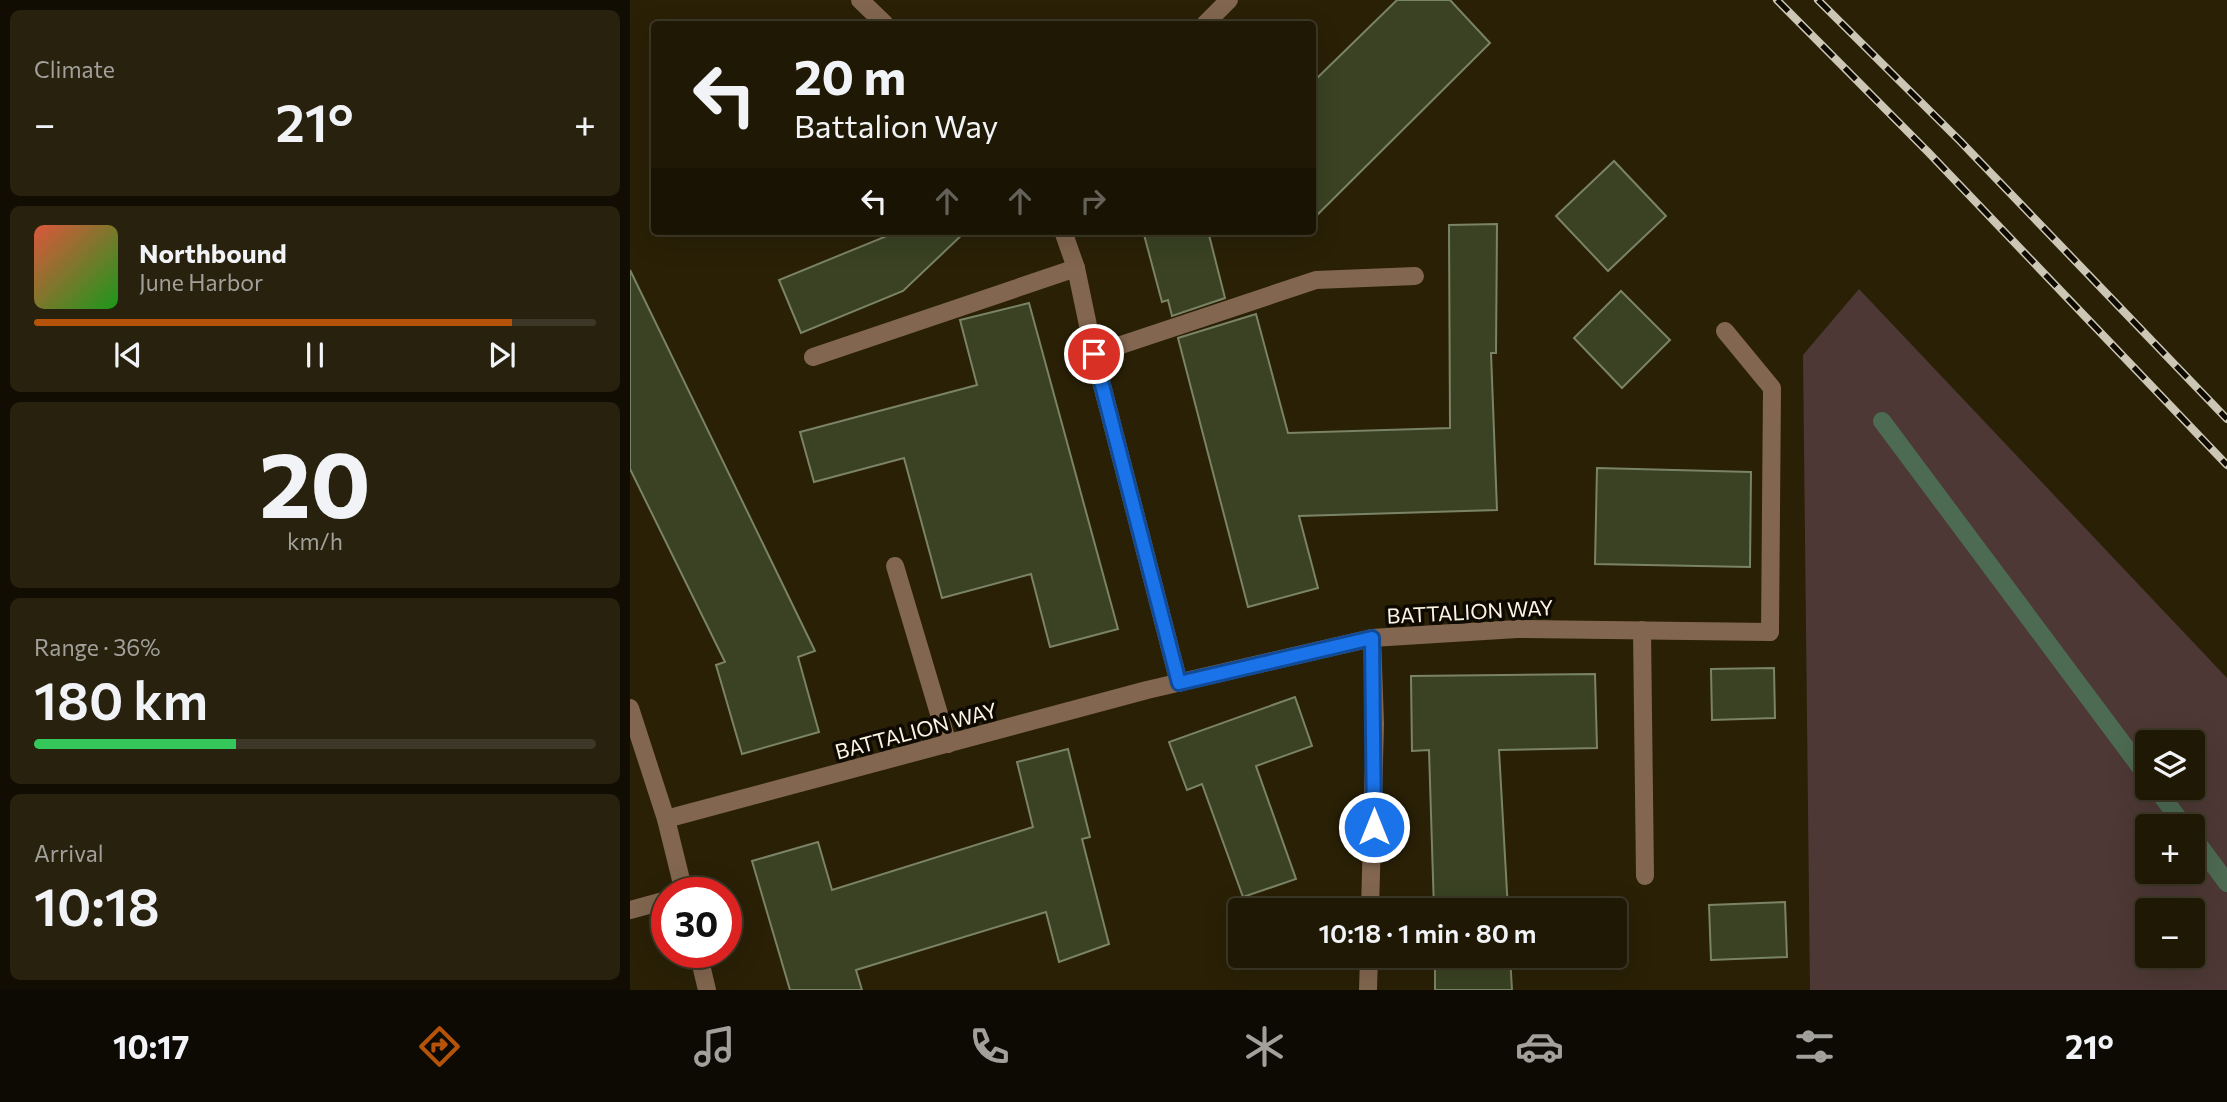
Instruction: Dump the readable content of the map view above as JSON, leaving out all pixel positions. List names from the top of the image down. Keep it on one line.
{"streets":{"street":["BATTALION WAY"]},"page":{"tile":["Climate",["20","km/h"],["Range · 36%","180 km"],["Arrival","10:18"]],"turn":["20 m","Battalion Way"],"heat":["−","21°","+"],"song":["Northbound","June Harbor"],"map_buttons":["+","−"],"limit":"30","trip":"10:18 · 1 min · 80 m","tabs":["10:17","21°"]}}
